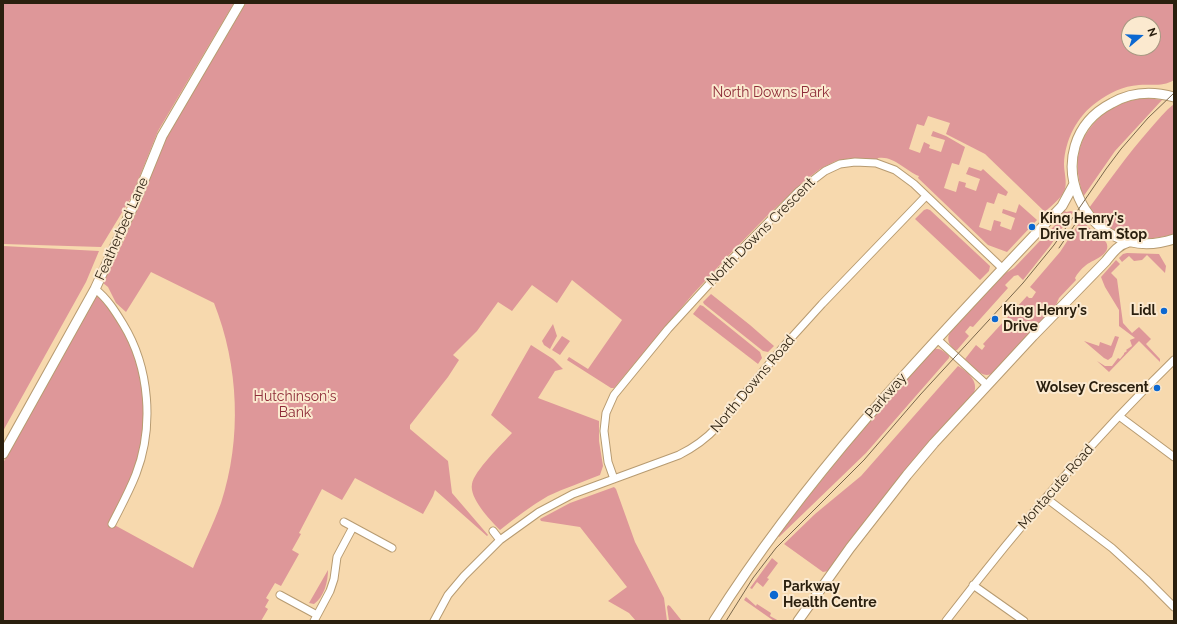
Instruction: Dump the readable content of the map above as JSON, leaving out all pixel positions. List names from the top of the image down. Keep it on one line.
{"streets":{"street":["Featherbed Lane","North Downs Crescent","North Downs Road","Parkway","Montacute Road"]},"crossings":[["North Downs Crescent","North Downs Road"],["North Downs Crescent","Parkway"]],"parks":["North Downs Park","Hutchinson's Bank"],"places":["King Henry's Drive Tram Stop","Lidl","King Henry's Drive","Wolsey Crescent","Parkway Health Centre"],"north":"right"}
